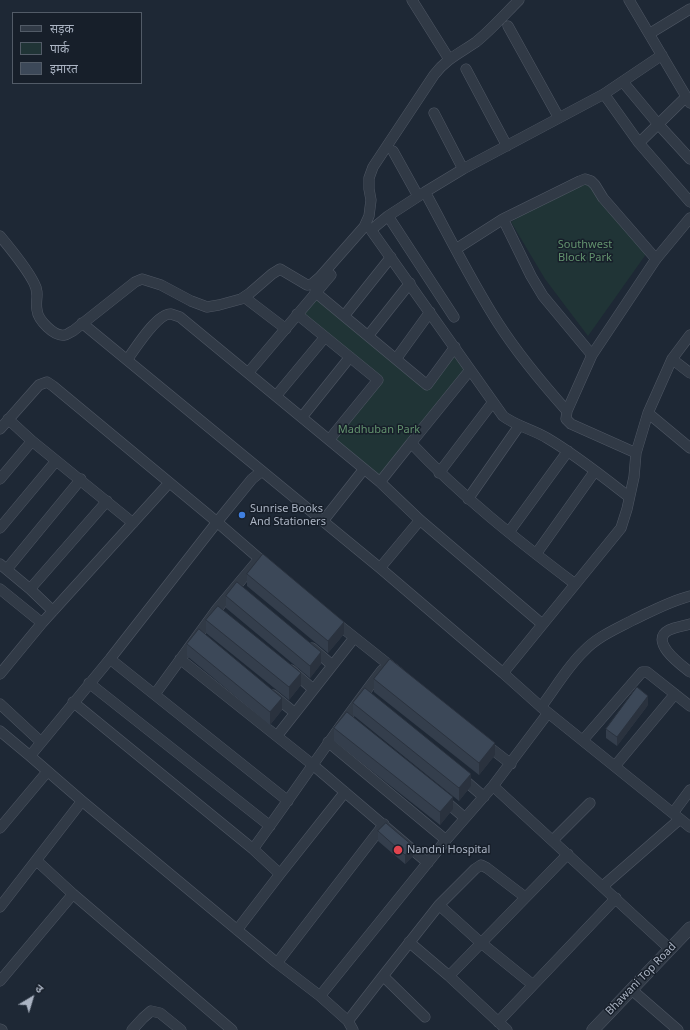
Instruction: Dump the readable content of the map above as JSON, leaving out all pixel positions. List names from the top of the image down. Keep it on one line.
{"streets":{"street":["Bhawani Top Road"]},"parks":["Southwest Block Park","Madhuban Park"],"places":["Sunrise Books And Stationers","Nandni Hospital"],"legend":["सड़क","पार्क","इमारत"],"north":"top right"}
